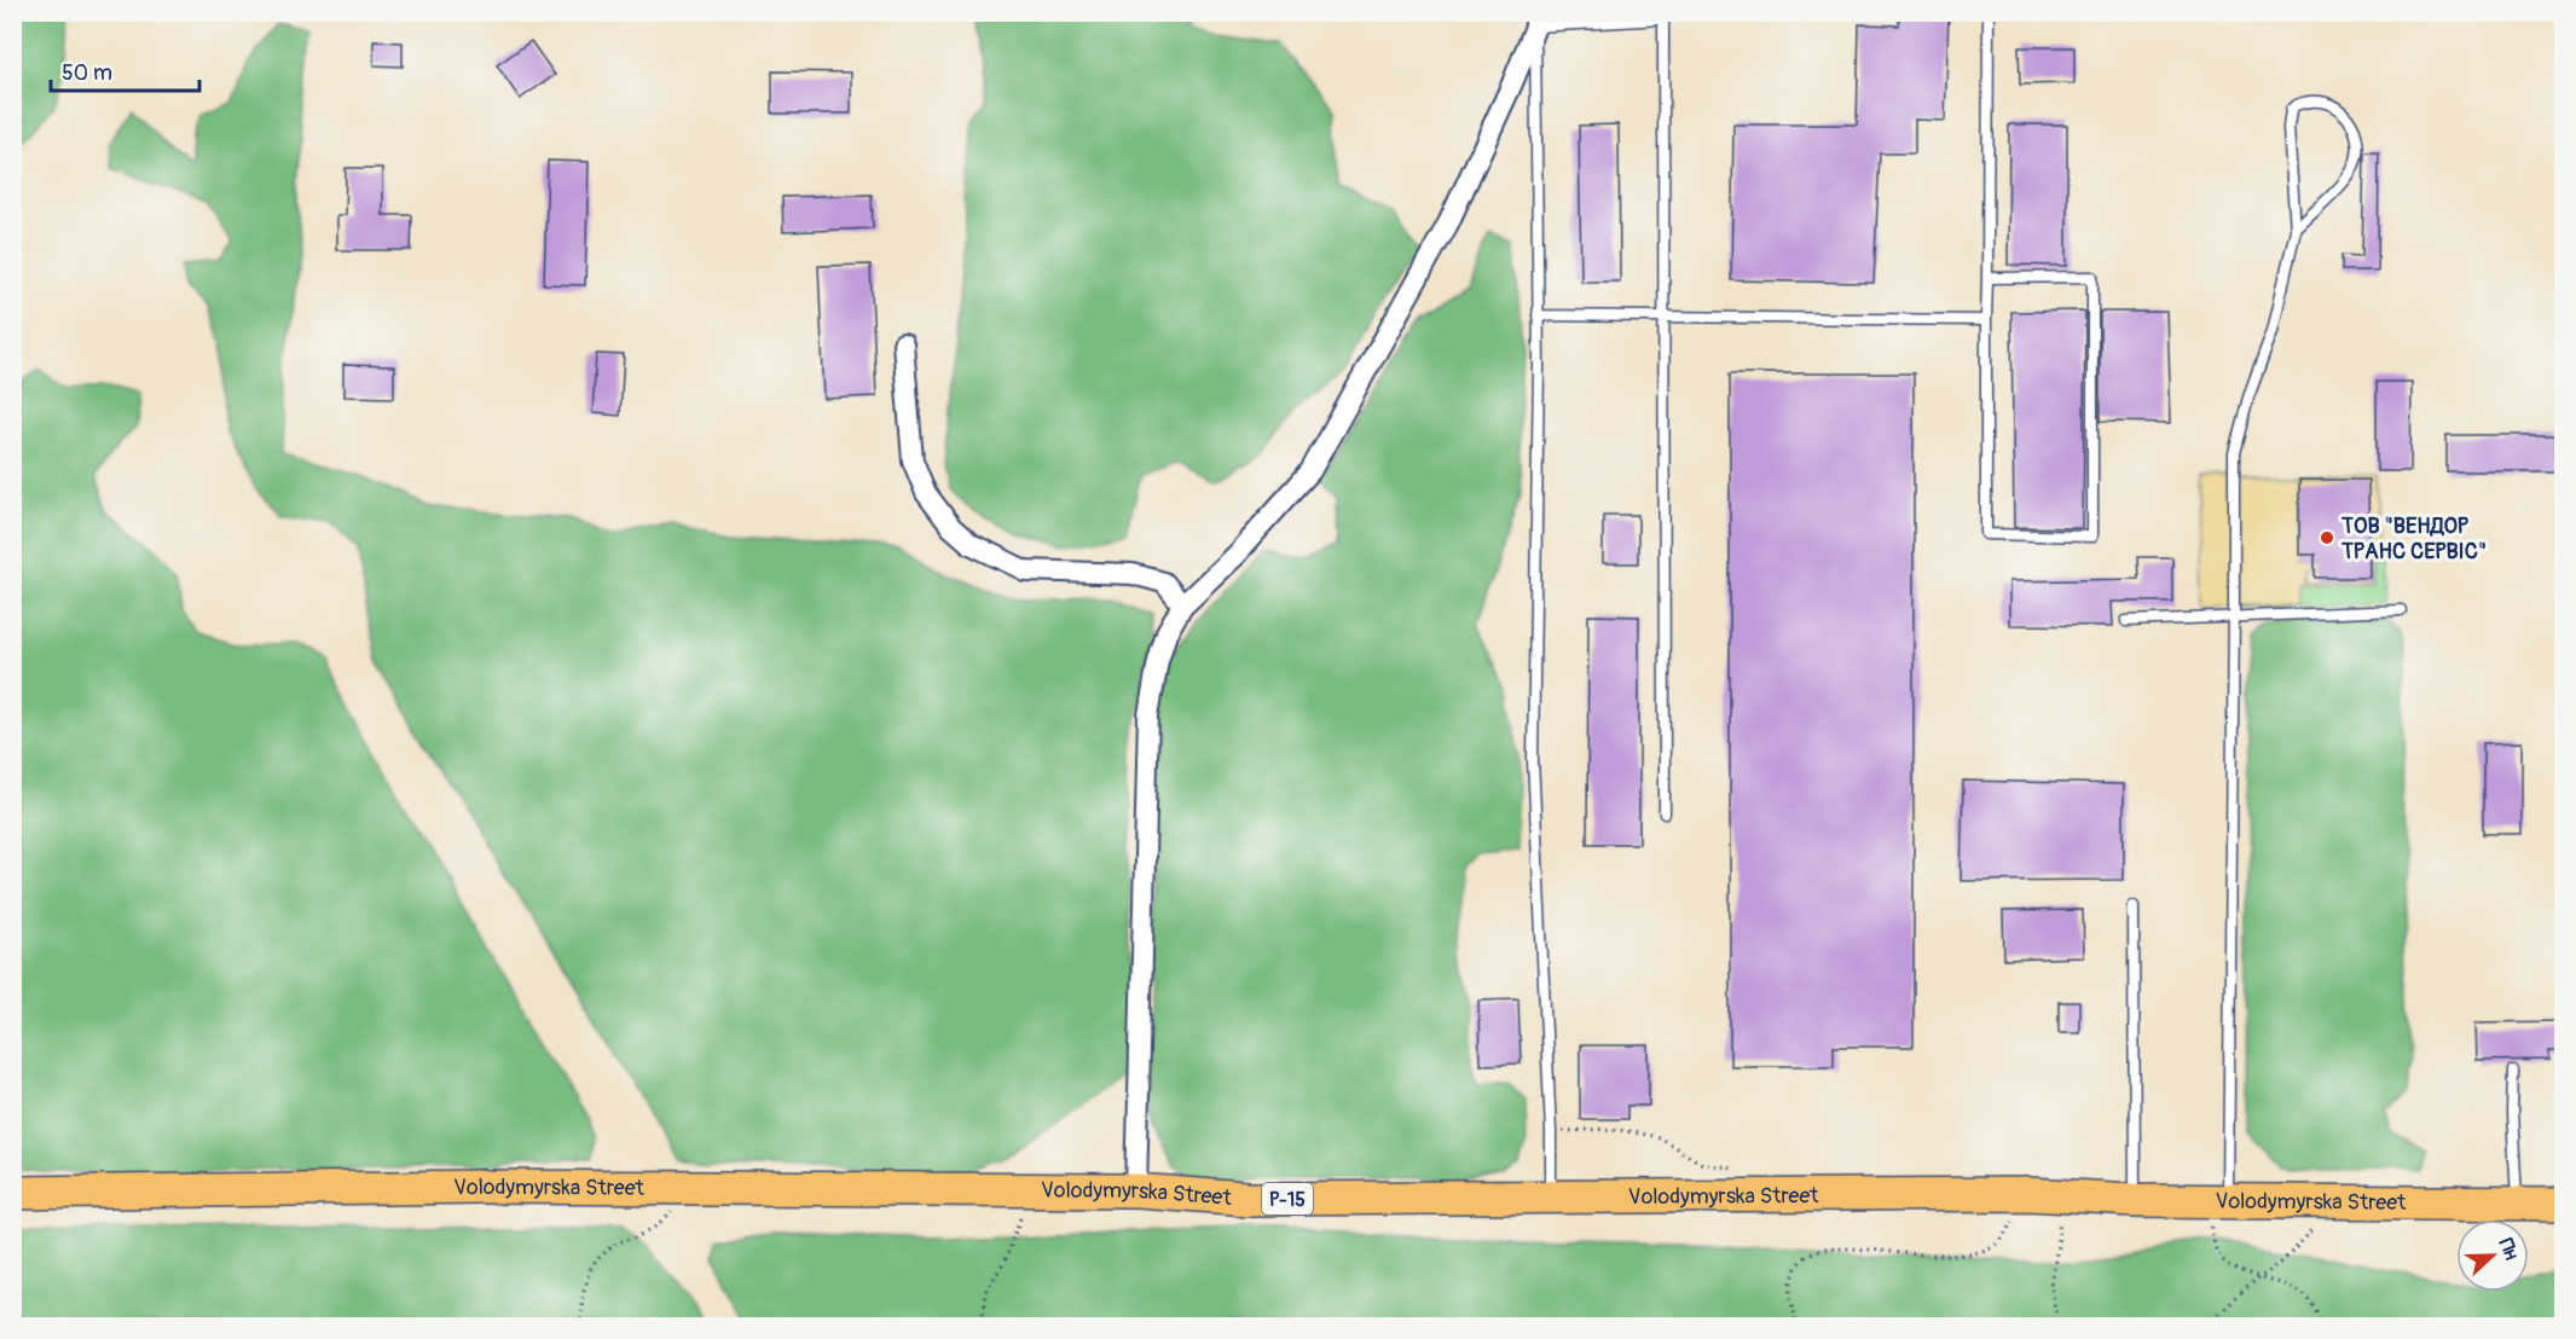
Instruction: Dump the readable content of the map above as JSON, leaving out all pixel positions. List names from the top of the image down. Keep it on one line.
{"streets":{"main road":["Volodymyrska Street","Р-15"]},"places":["ТОВ \"ВЕНДОР ТРАНС СЕРВІС\""],"scale_bar":"50 m","north":"right"}
